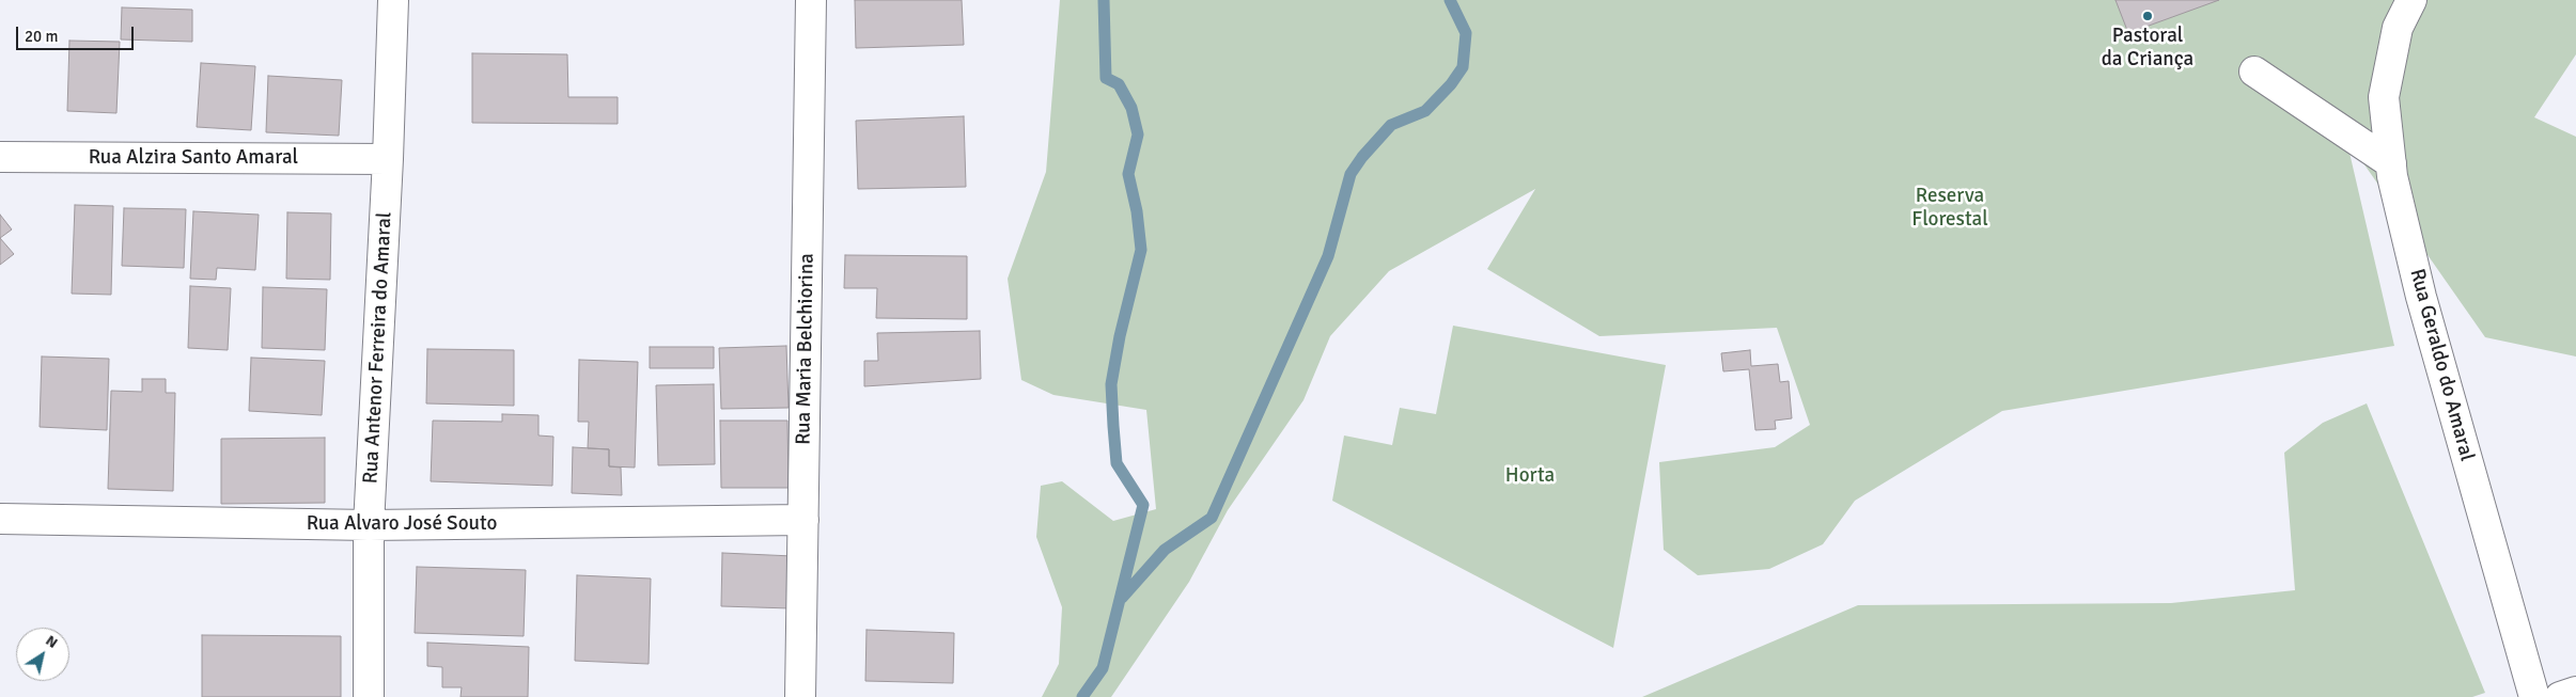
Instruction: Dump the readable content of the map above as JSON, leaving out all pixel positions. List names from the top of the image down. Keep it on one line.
{"streets":{"street":["Rua Alzira Santo Amaral","Rua Antenor Ferreira do Amaral","Rua Maria Belchiorina","Rua Geraldo do Amaral","Rua Alvaro José Souto"]},"crossings":[["Rua Alzira Santo Amaral","Rua Antenor Ferreira do Amaral"],["Rua Antenor Ferreira do Amaral","Rua Alvaro José Souto"],["Rua Maria Belchiorina","Rua Alvaro José Souto"]],"parks":["Reserva Florestal","Horta"],"places":["Pastoral da Criança"],"scale_bar":"20 m","north":"top right"}
